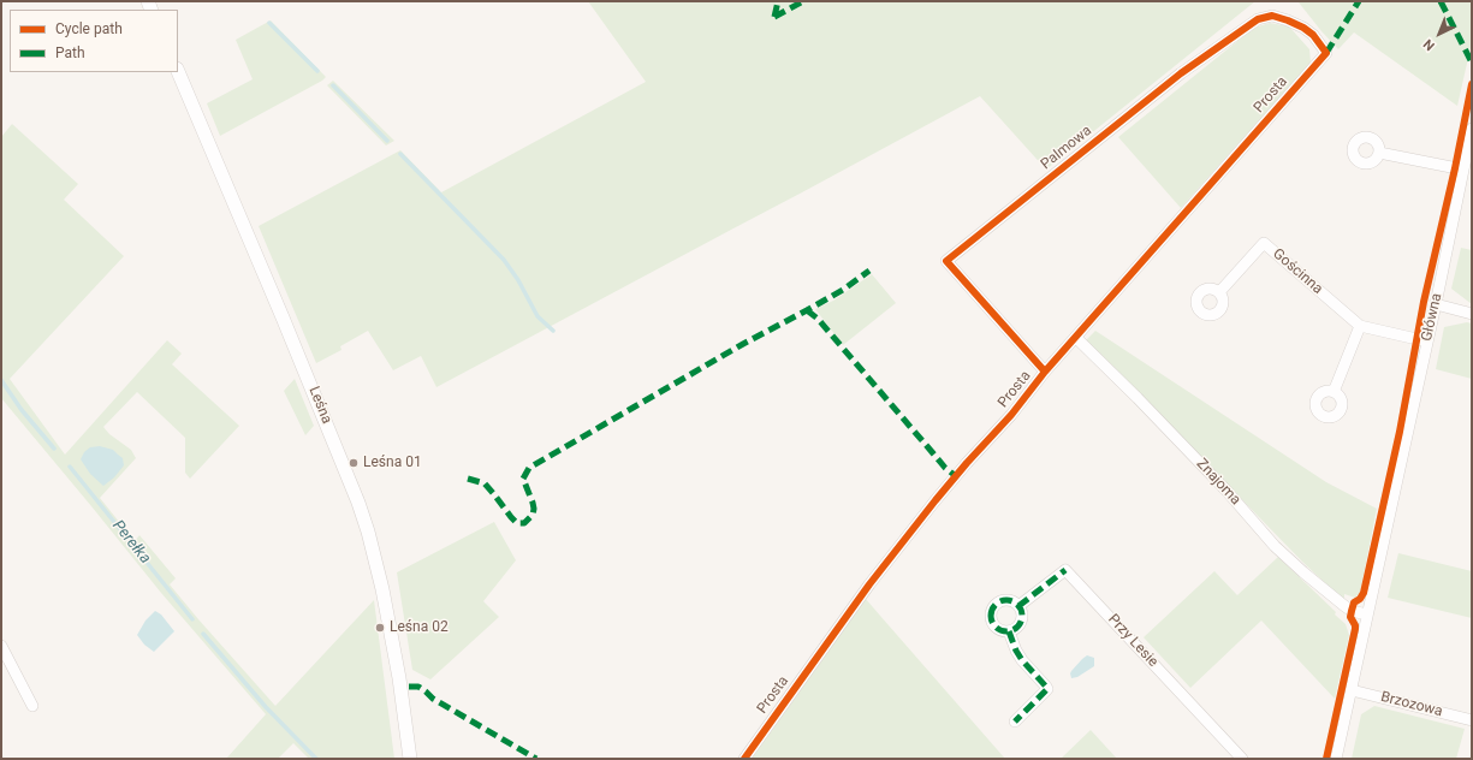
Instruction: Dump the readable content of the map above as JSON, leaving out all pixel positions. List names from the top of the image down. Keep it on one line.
{"streets":{"street":["Prosta","Palmowa","Gościnna","Główna","Leśna","Znajoma","Przy Lesie","Brzozowa"]},"crossings":[["Prosta","Palmowa"],["Prosta","Znajoma"],["Gościnna","Główna"],["Główna","Znajoma"],["Główna","Brzozowa"]],"water":["Perełka"],"places":["Leśna 01","Leśna 02"],"legend":["Cycle path","Path"],"north":"bottom left"}
